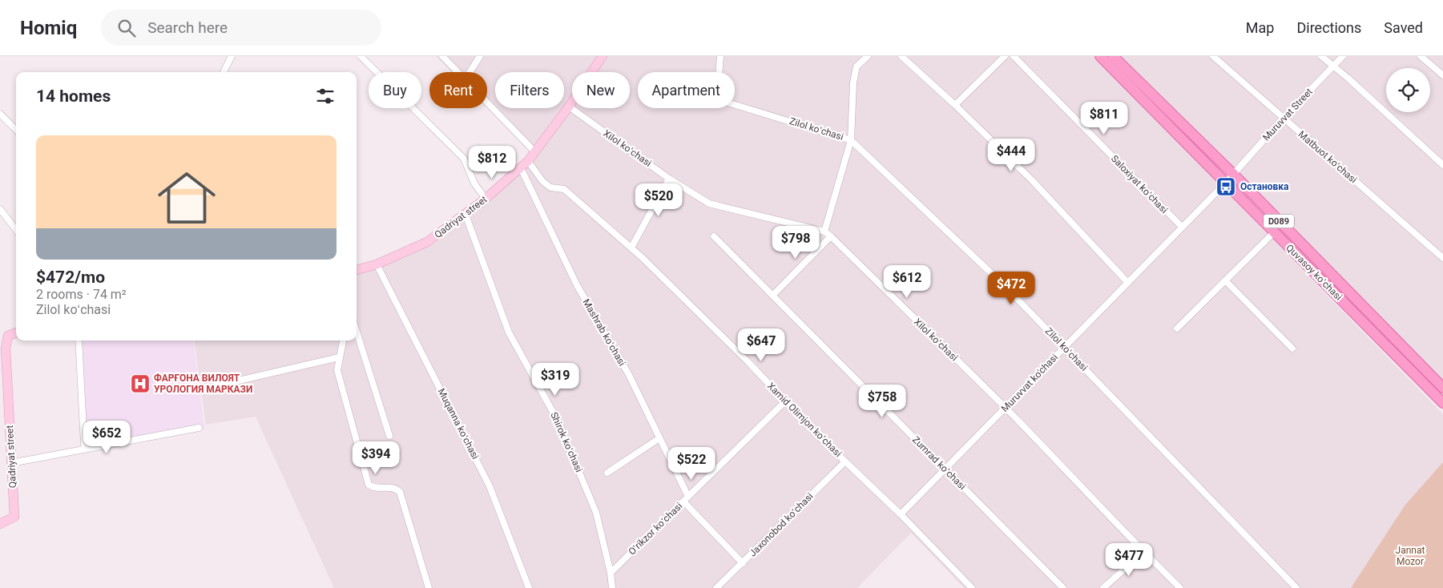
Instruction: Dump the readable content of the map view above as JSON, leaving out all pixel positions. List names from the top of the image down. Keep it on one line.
{"streets":{"main road":["D089","Quvasoy koʻchasi"],"street":["Muruvvat Street","Zilol koʻchasi","Xilol koʻchasi","Matbuot koʻchasi","Saloxiyat koʻchasi","Qadriyat street","Mashrab koʻchasi","Muruvvat ko'chasi","Xamid Olimjon koʻchasi","Muqanna koʻchasi","Shirok koʻchasi","Zumrad koʻchasi","Jaxonobod koʻchasi","Oʻrikzor koʻchasi"]},"crossings":[["Muruvvat Street","Matbuot koʻchasi"],["Muruvvat Street","Quvasoy koʻchasi"],["Muruvvat Street","Muruvvat ko'chasi"],["Zilol koʻchasi","Muruvvat ko'chasi"],["Xilol koʻchasi","Qadriyat street"],["Xilol koʻchasi","Muruvvat ko'chasi"],["Saloxiyat koʻchasi","Muruvvat ko'chasi"],["Qadriyat street","Mashrab koʻchasi"],["Qadriyat street","Xamid Olimjon koʻchasi"],["Qadriyat street","Muqanna koʻchasi"],["Qadriyat street","Shirok koʻchasi"],["Quvasoy koʻchasi","Muruvvat ko'chasi"],["Mashrab koʻchasi","Jaxonobod koʻchasi"],["Mashrab koʻchasi","Oʻrikzor koʻchasi"],["Muruvvat ko'chasi","Xamid Olimjon koʻchasi"],["Muruvvat ko'chasi","Zumrad koʻchasi"],["Xamid Olimjon koʻchasi","Jaxonobod koʻchasi"],["Xamid Olimjon koʻchasi","Oʻrikzor koʻchasi"],["Shirok koʻchasi","Oʻrikzor koʻchasi"]],"parks":["Jannat Mozor"],"places":{"bus stop":["Остановка"],"hospital":["ФАРҒОНА ВИЛОЯТ УРОЛОГИЯ МАРКАЗИ"]},"page":{"header":"Homiq","search":"Search here","nav":["Map","Directions","Saved"],"chip":["Buy","Rent","Filters","New","Apartment"],"heading":"14 homes","price":["$811","$444","$812","$520","$798","$612","$472","$647","$319","$758","$652","$394","$522","$477"],"list":[{"name":"$472/mo","note":"2 rooms · 74 m² · Zilol koʻchasi"}]}}
